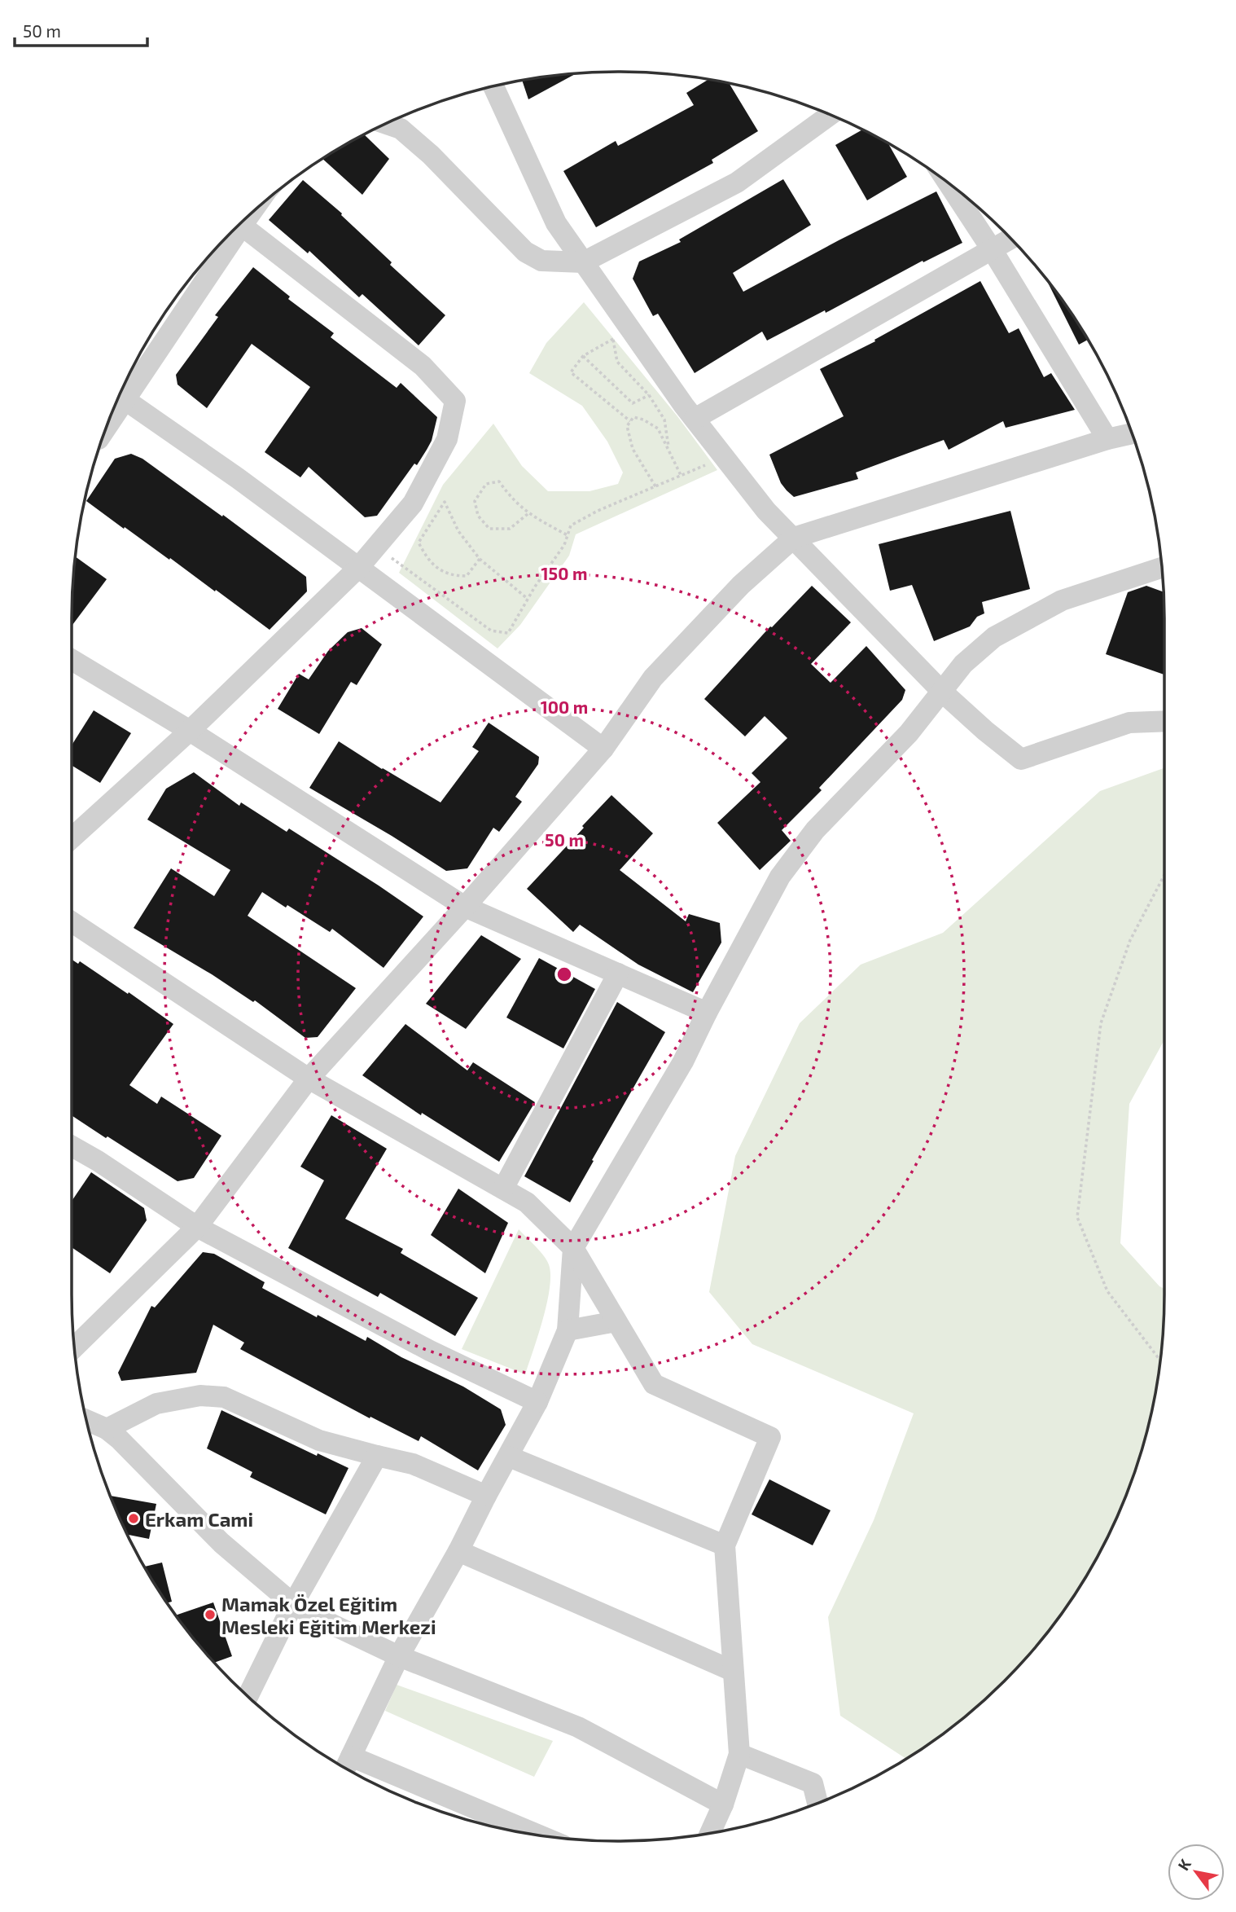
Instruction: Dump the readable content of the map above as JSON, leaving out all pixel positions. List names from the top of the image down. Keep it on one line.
{"places":["Erkam Cami","Mamak Özel Eğitim Mesleki Eğitim Merkezi"],"scale_bar":"50 m","north":"top left","rings":["150 m","100 m","50 m"]}
